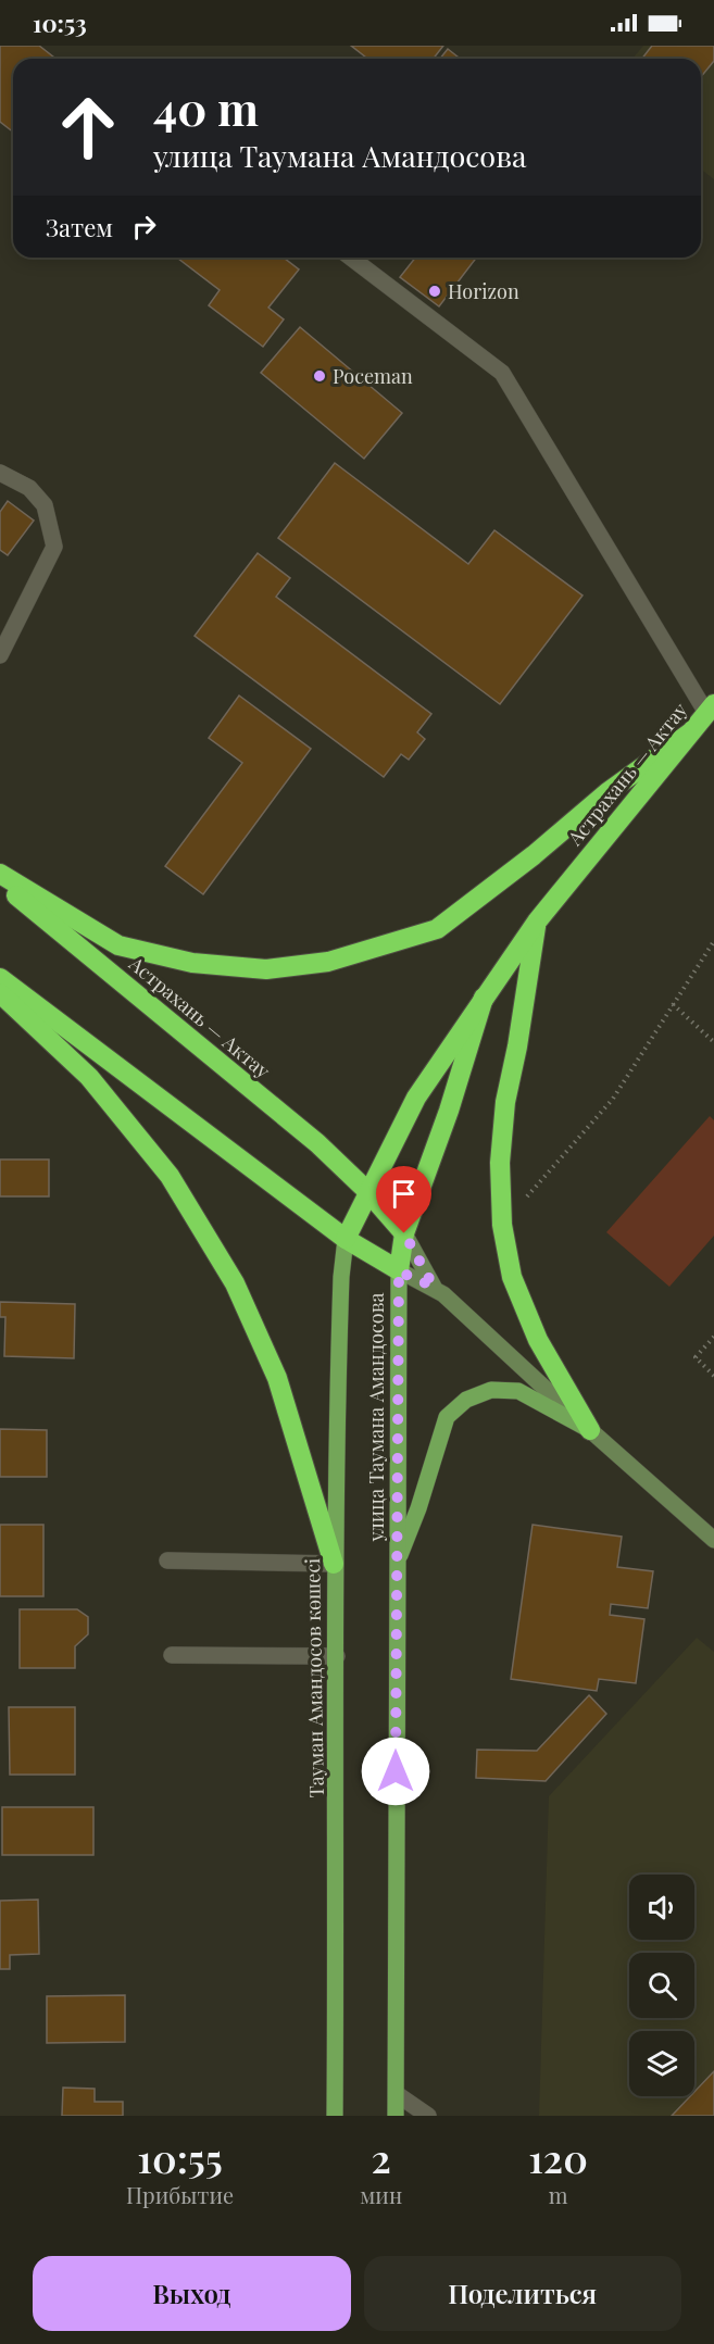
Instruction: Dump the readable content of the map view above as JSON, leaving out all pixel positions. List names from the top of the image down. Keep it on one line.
{"streets":{"highway":["Астрахань — Актау"],"main road":["улица Таумана Амандосова","Тауман Амандосов көшесі"]},"crossings":[["Астрахань — Актау","улица Таумана Амандосова"],["Астрахань — Актау","Тауман Амандосов көшесі"]],"places":["Horizon","Poceman"],"page":{"status":"10:53","turn":["40 m","улица Таумана Амандосова"],"then":"Затем","eta":["10:55","Прибытие","2","мин","120","m"],"buttons":["Выход","Поделиться"]}}
